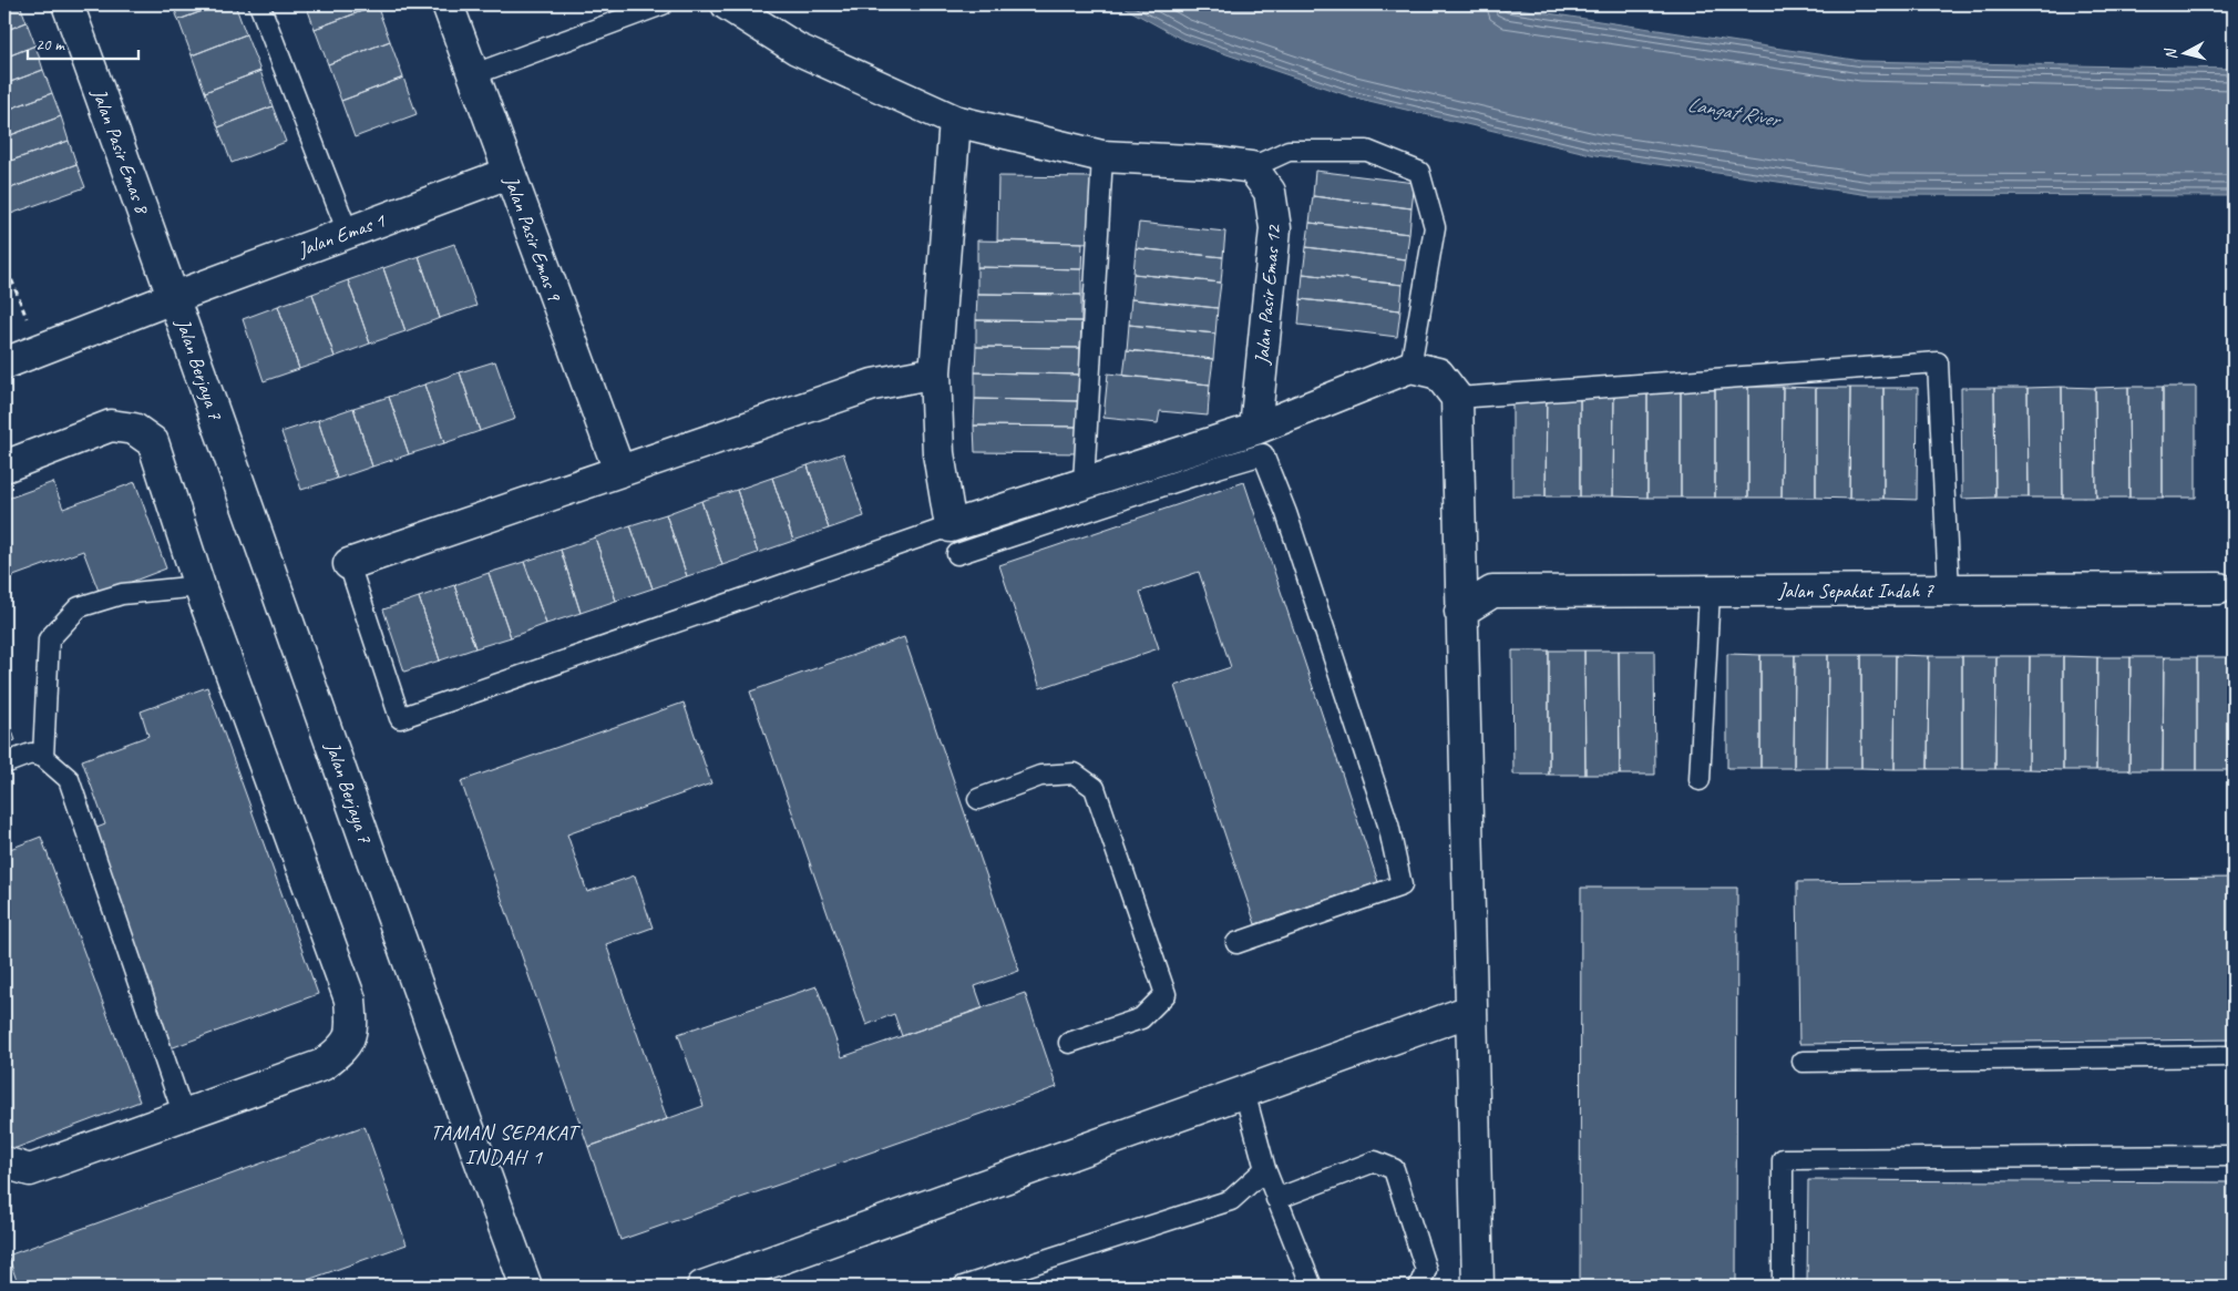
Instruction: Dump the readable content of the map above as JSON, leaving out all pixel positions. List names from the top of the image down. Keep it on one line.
{"streets":{"street":["Jalan Pasir Emas 8","Jalan Emas 1","Jalan Pasir Emas 9","Jalan Pasir Emas 12","Jalan Berjaya 7","Jalan Sepakat Indah 7"]},"crossings":[["Jalan Pasir Emas 8","Jalan Emas 1"],["Jalan Pasir Emas 8","Jalan Berjaya 7"],["Jalan Emas 1","Jalan Pasir Emas 9"],["Jalan Emas 1","Jalan Berjaya 7"]],"districts":["TAMAN SEPAKAT INDAH 1"],"water":["Langat River"],"scale_bar":"20 m","north":"left"}
